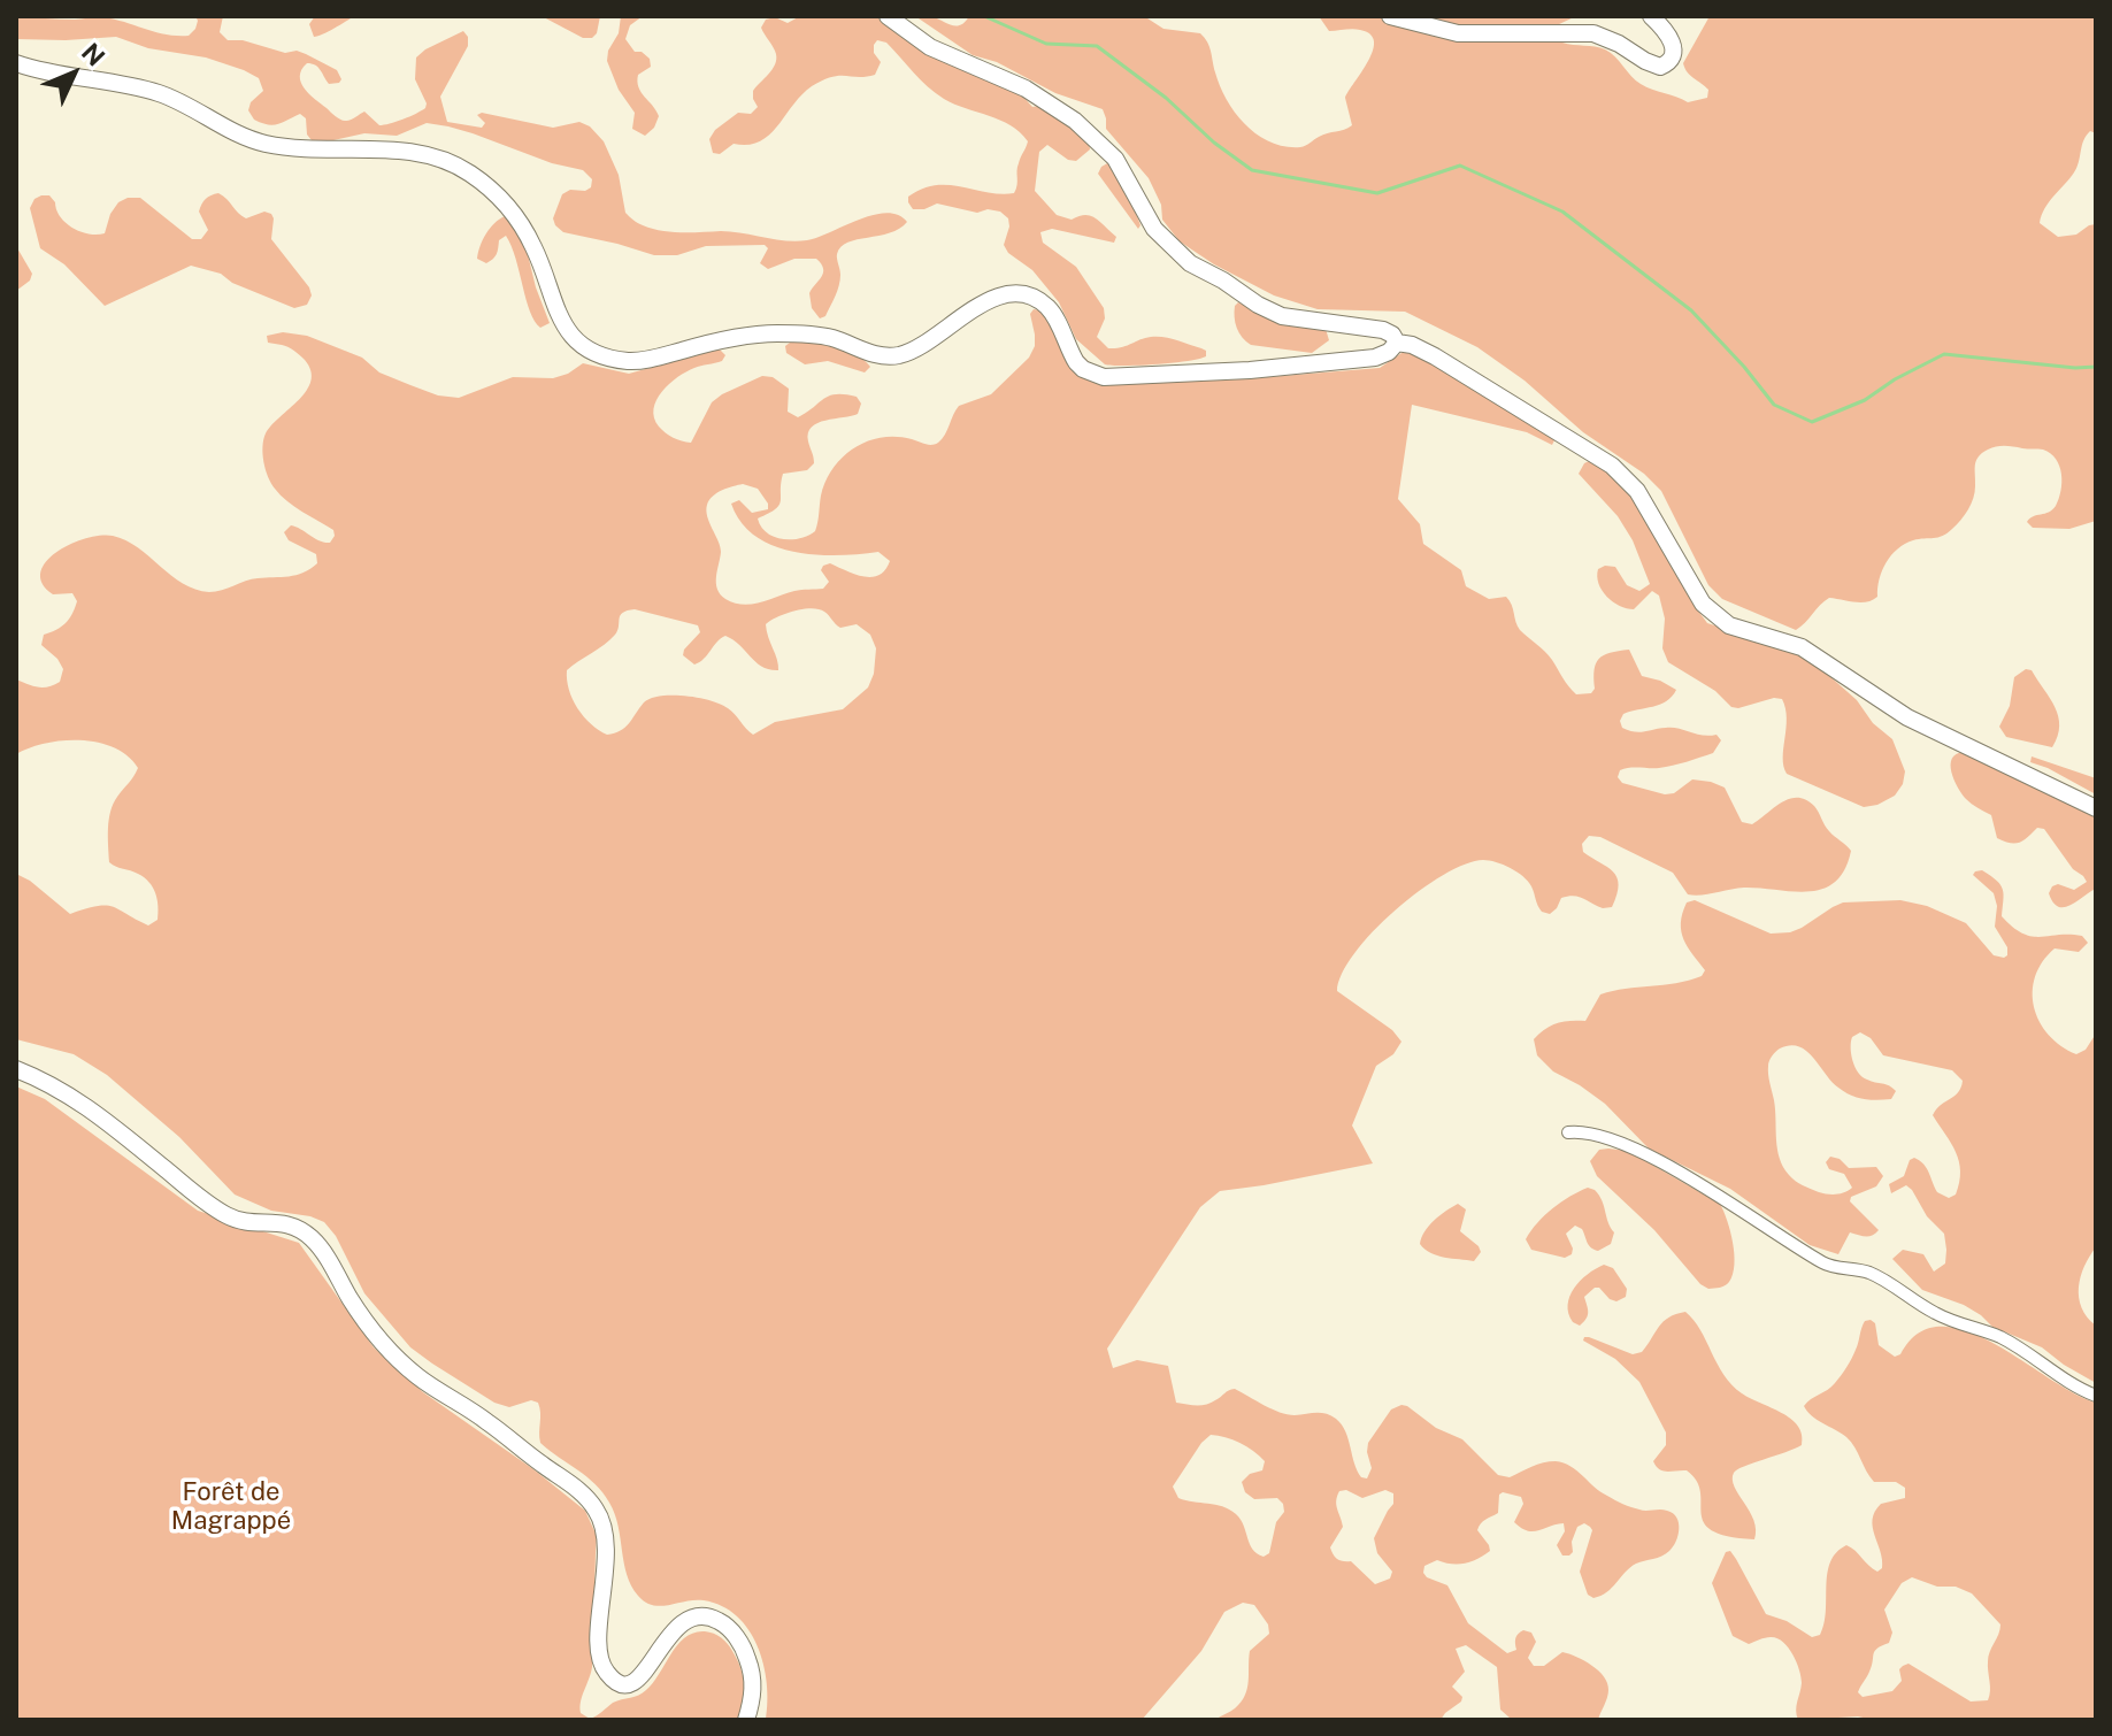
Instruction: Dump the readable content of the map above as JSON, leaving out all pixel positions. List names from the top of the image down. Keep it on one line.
{"parks":["Forêt de Magrappé"],"north":"top right"}
